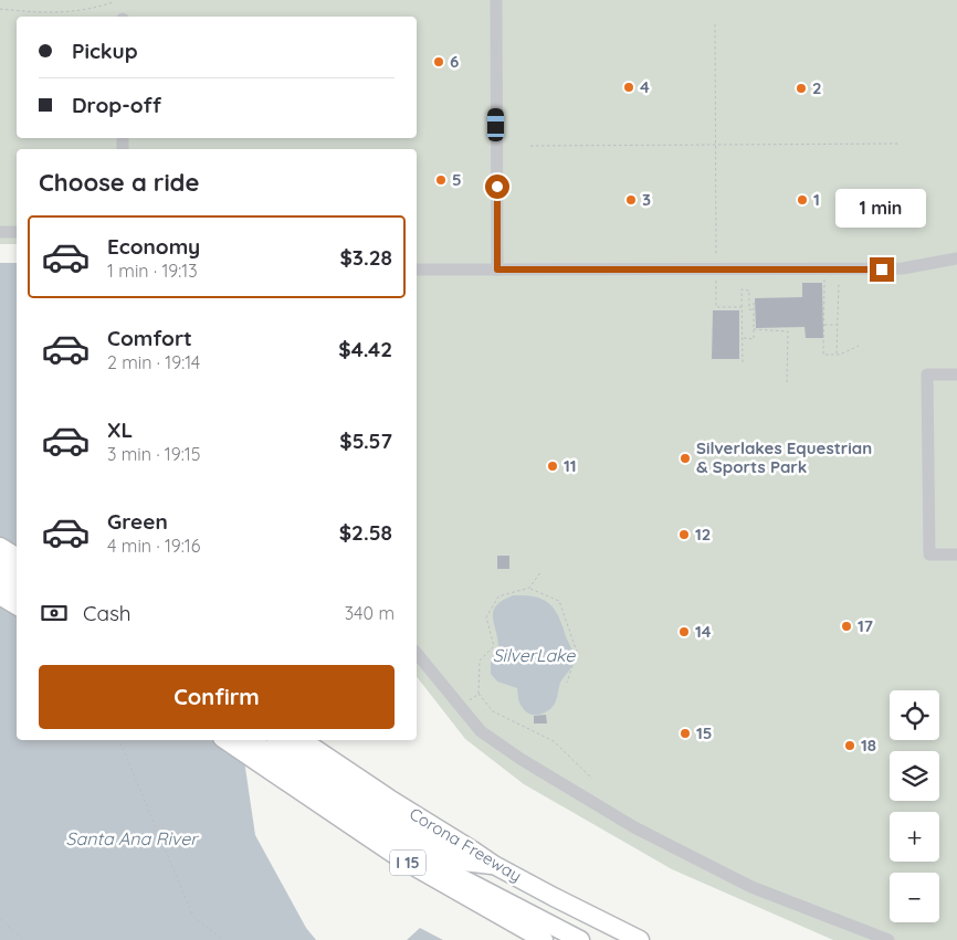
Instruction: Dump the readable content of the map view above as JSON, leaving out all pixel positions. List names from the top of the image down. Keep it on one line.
{"streets":{"highway":["Corona Freeway","I 15"]},"water":["SilverLake","Santa Ana River"],"places":["6","4","2","5","3","1","Silverlakes Equestrian & Sports Park","11","12","17","14","15","18"],"page":{"banner":["Pickup","Drop-off"],"heading":"Choose a ride","bubble":"1 min","list":[{"name":"Economy","note":"1 min · 19:13","value":"$3.28"},{"name":"Comfort","note":"2 min · 19:14","value":"$4.42"},{"name":"XL","note":"3 min · 19:15","value":"$5.57"},{"name":"Green","note":"4 min · 19:16","value":"$2.58"}],"pay":["Cash","340 m"],"buttons":"Confirm","map_buttons":["+","−"]}}
